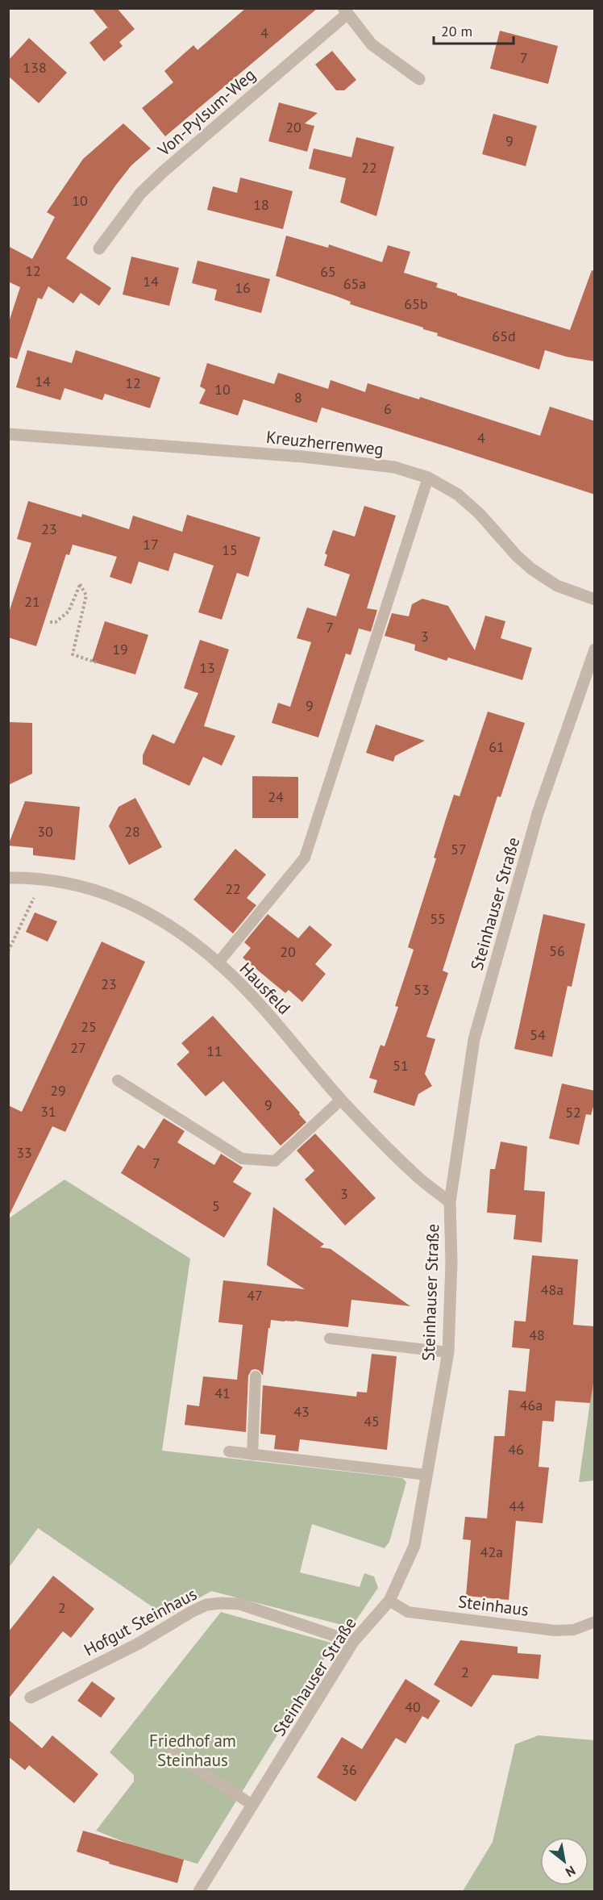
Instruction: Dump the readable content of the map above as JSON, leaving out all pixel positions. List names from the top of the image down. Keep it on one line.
{"streets":{"street":["Von-Pylsum-Weg","Kreuzherrenweg","Steinhauser Straße","Hausfeld","Hofgut Steinhaus"],"lane":["Steinhaus"]},"crossings":[["Steinhauser Straße","Hausfeld"],["Steinhauser Straße","Steinhaus"],["Steinhauser Straße","Hofgut Steinhaus"]],"parks":["Friedhof am Steinhaus"],"house_numbers":["4","7","138","20","9","22","10","18","12","65","14","65a","16","65b","65d","14","12","10","8","6","4","23","17","15","21","7","3","19","13","9","61","24","30","28","57","22","55","56","20","23","53","25","54","27","11","51","29","9","31","52","33","7","3","5","48a","47","48","41","46a","43","45","46","44","42a","2","2","40","36"],"scale_bar":"20 m","north":"bottom right"}
